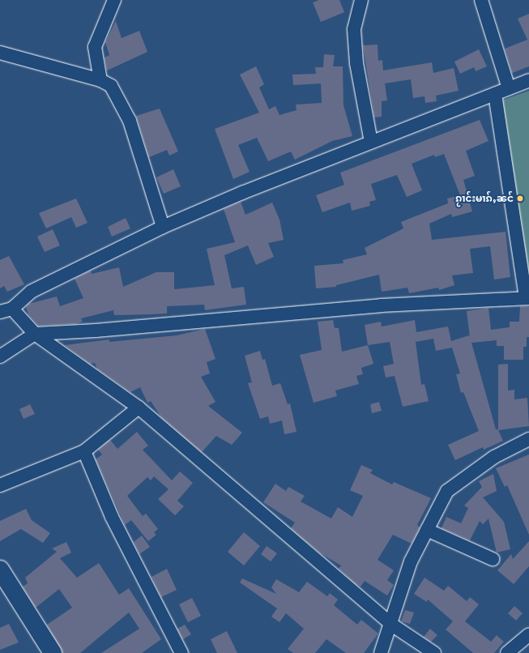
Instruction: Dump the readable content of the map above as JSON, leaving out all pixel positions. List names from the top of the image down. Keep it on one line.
{"places":["ၵႂၢင်းမၢၵ်ႇၼင်"]}
